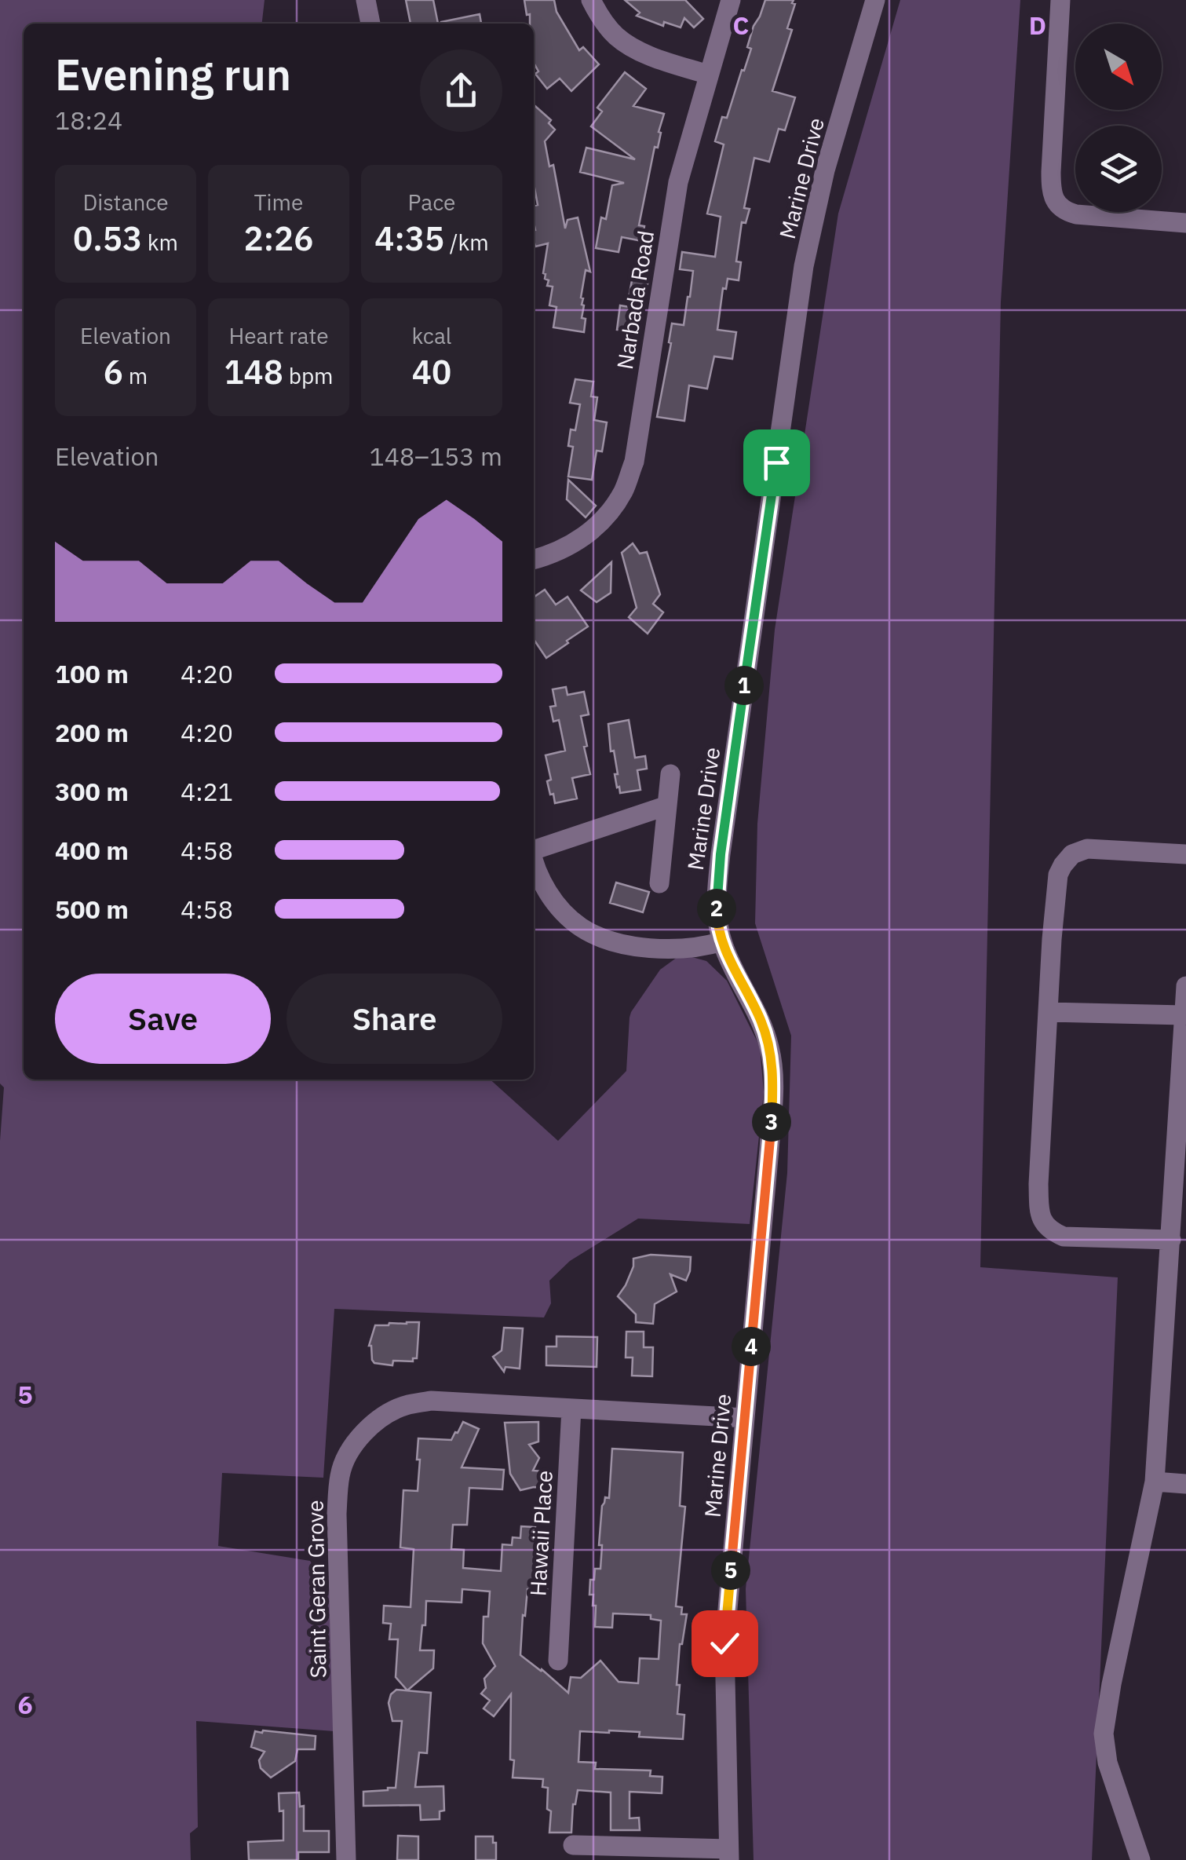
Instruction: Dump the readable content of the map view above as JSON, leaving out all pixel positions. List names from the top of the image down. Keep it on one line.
{"streets":{"street":["Marine Drive","Narbada Road","Hawaii Place","Saint Geran Grove"]},"crossings":[["Marine Drive","Saint Geran Grove"],["Hawaii Place","Saint Geran Grove"]],"north":"bottom right","page":{"heading":["Evening run","18:24"],"stats":[["Distance","0.53 km"],["Time","2:26"],["Pace","4:35 /km"],["Elevation","6 m"],["Heart rate","148 bpm"],["kcal","40"]],"chart":["Elevation","148–153 m"],"list":[{"name":"100 m","note":"4:20"},{"name":"200 m","note":"4:20"},{"name":"300 m","note":"4:21"},{"name":"400 m","note":"4:58"},{"name":"500 m","note":"4:58"}],"pins":["1","2","3","4","5"],"buttons":["Save","Share"]},"grid":{"columns":["C","D"],"rows":["5","6"]}}
